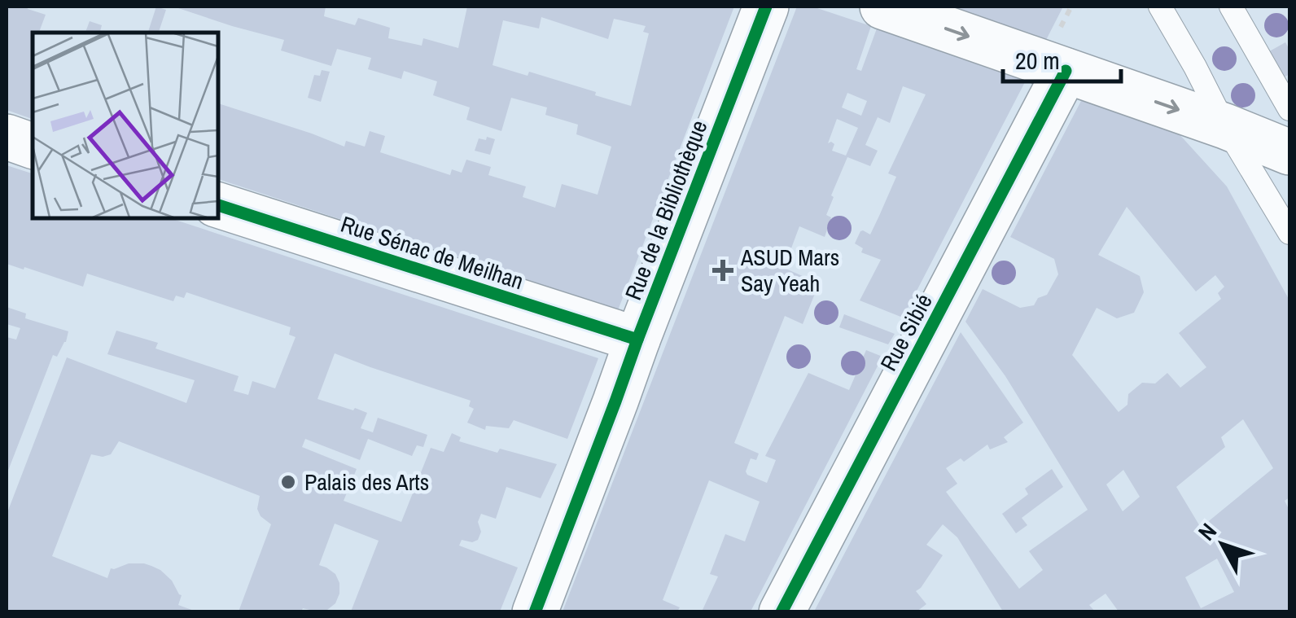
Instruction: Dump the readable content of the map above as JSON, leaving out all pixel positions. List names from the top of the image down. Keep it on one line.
{"streets":{"street":["Rue de la Bibliothèque","Rue Sénac de Meilhan","Rue Sibié"]},"crossings":[["Rue de la Bibliothèque","Rue Sénac de Meilhan"]],"places":{"health":["ASUD Mars Say Yeah"],"other":["Palais des Arts"]},"scale_bar":"20 m","north":"top left"}
